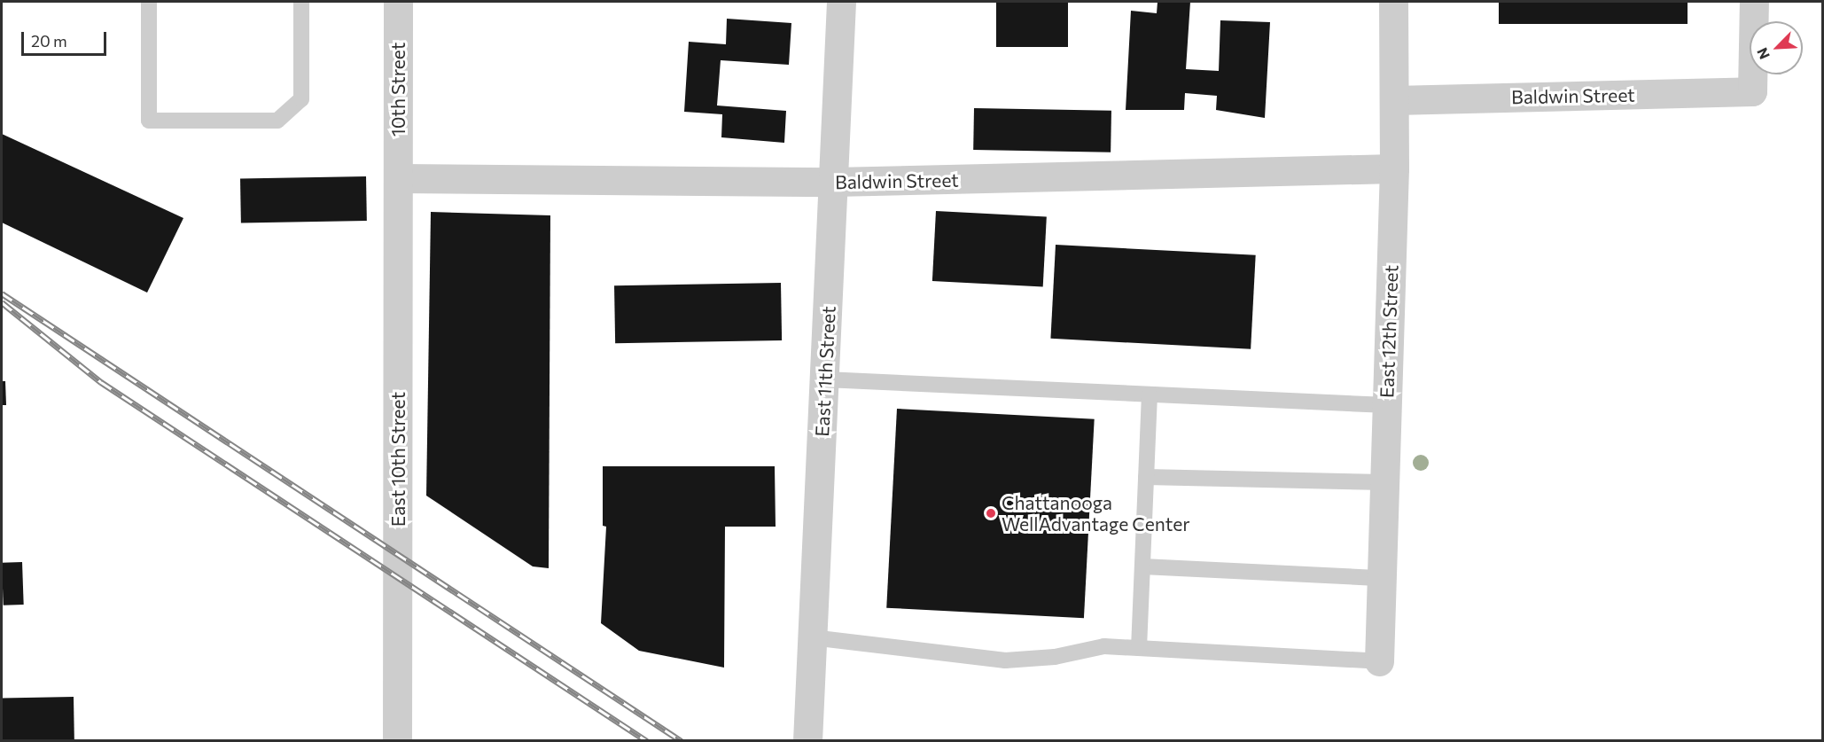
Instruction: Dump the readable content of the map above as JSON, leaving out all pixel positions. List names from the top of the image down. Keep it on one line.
{"streets":{"street":["10th Street","Baldwin Street","East 12th Street","East 11th Street","East 10th Street"]},"crossings":[["10th Street","Baldwin Street"],["10th Street","East 10th Street"],["Baldwin Street","East 12th Street"],["Baldwin Street","East 11th Street"],["Baldwin Street","East 10th Street"]],"places":["Chattanooga WellAdvantage Center"],"scale_bar":"20 m","north":"bottom left"}
